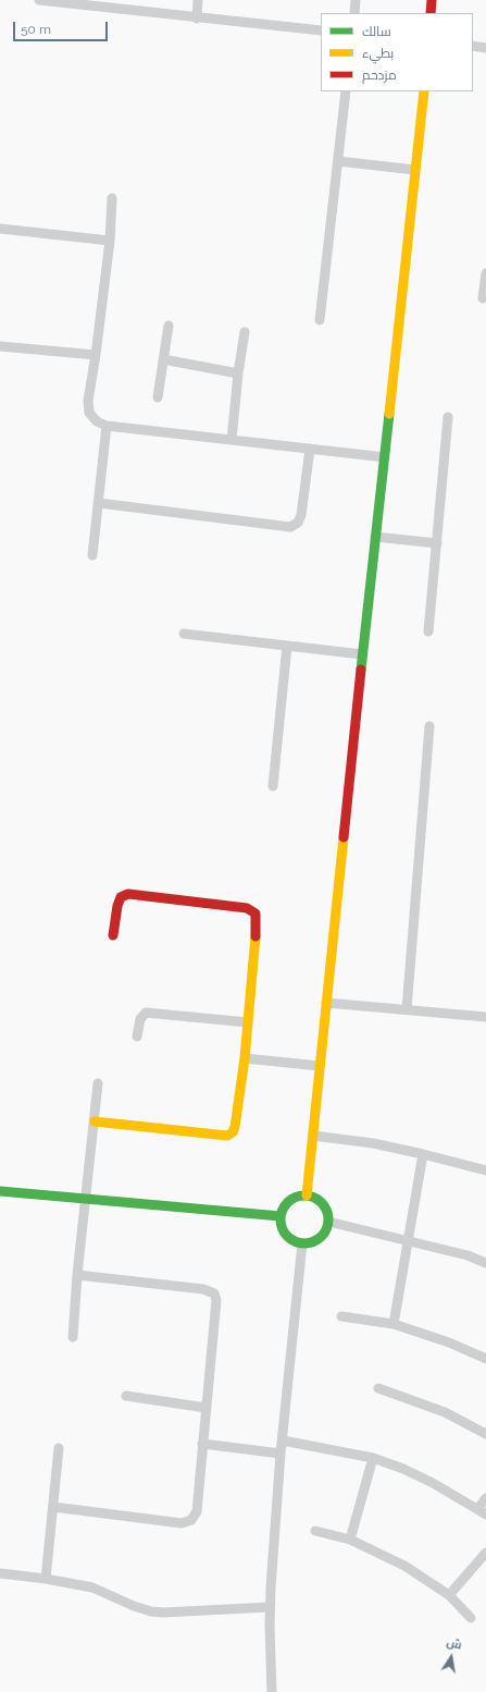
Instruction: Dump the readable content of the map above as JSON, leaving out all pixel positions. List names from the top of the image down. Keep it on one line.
{"legend":["سالك","بطيء","مزدحم"],"scale_bar":"50 m","north":"top"}
